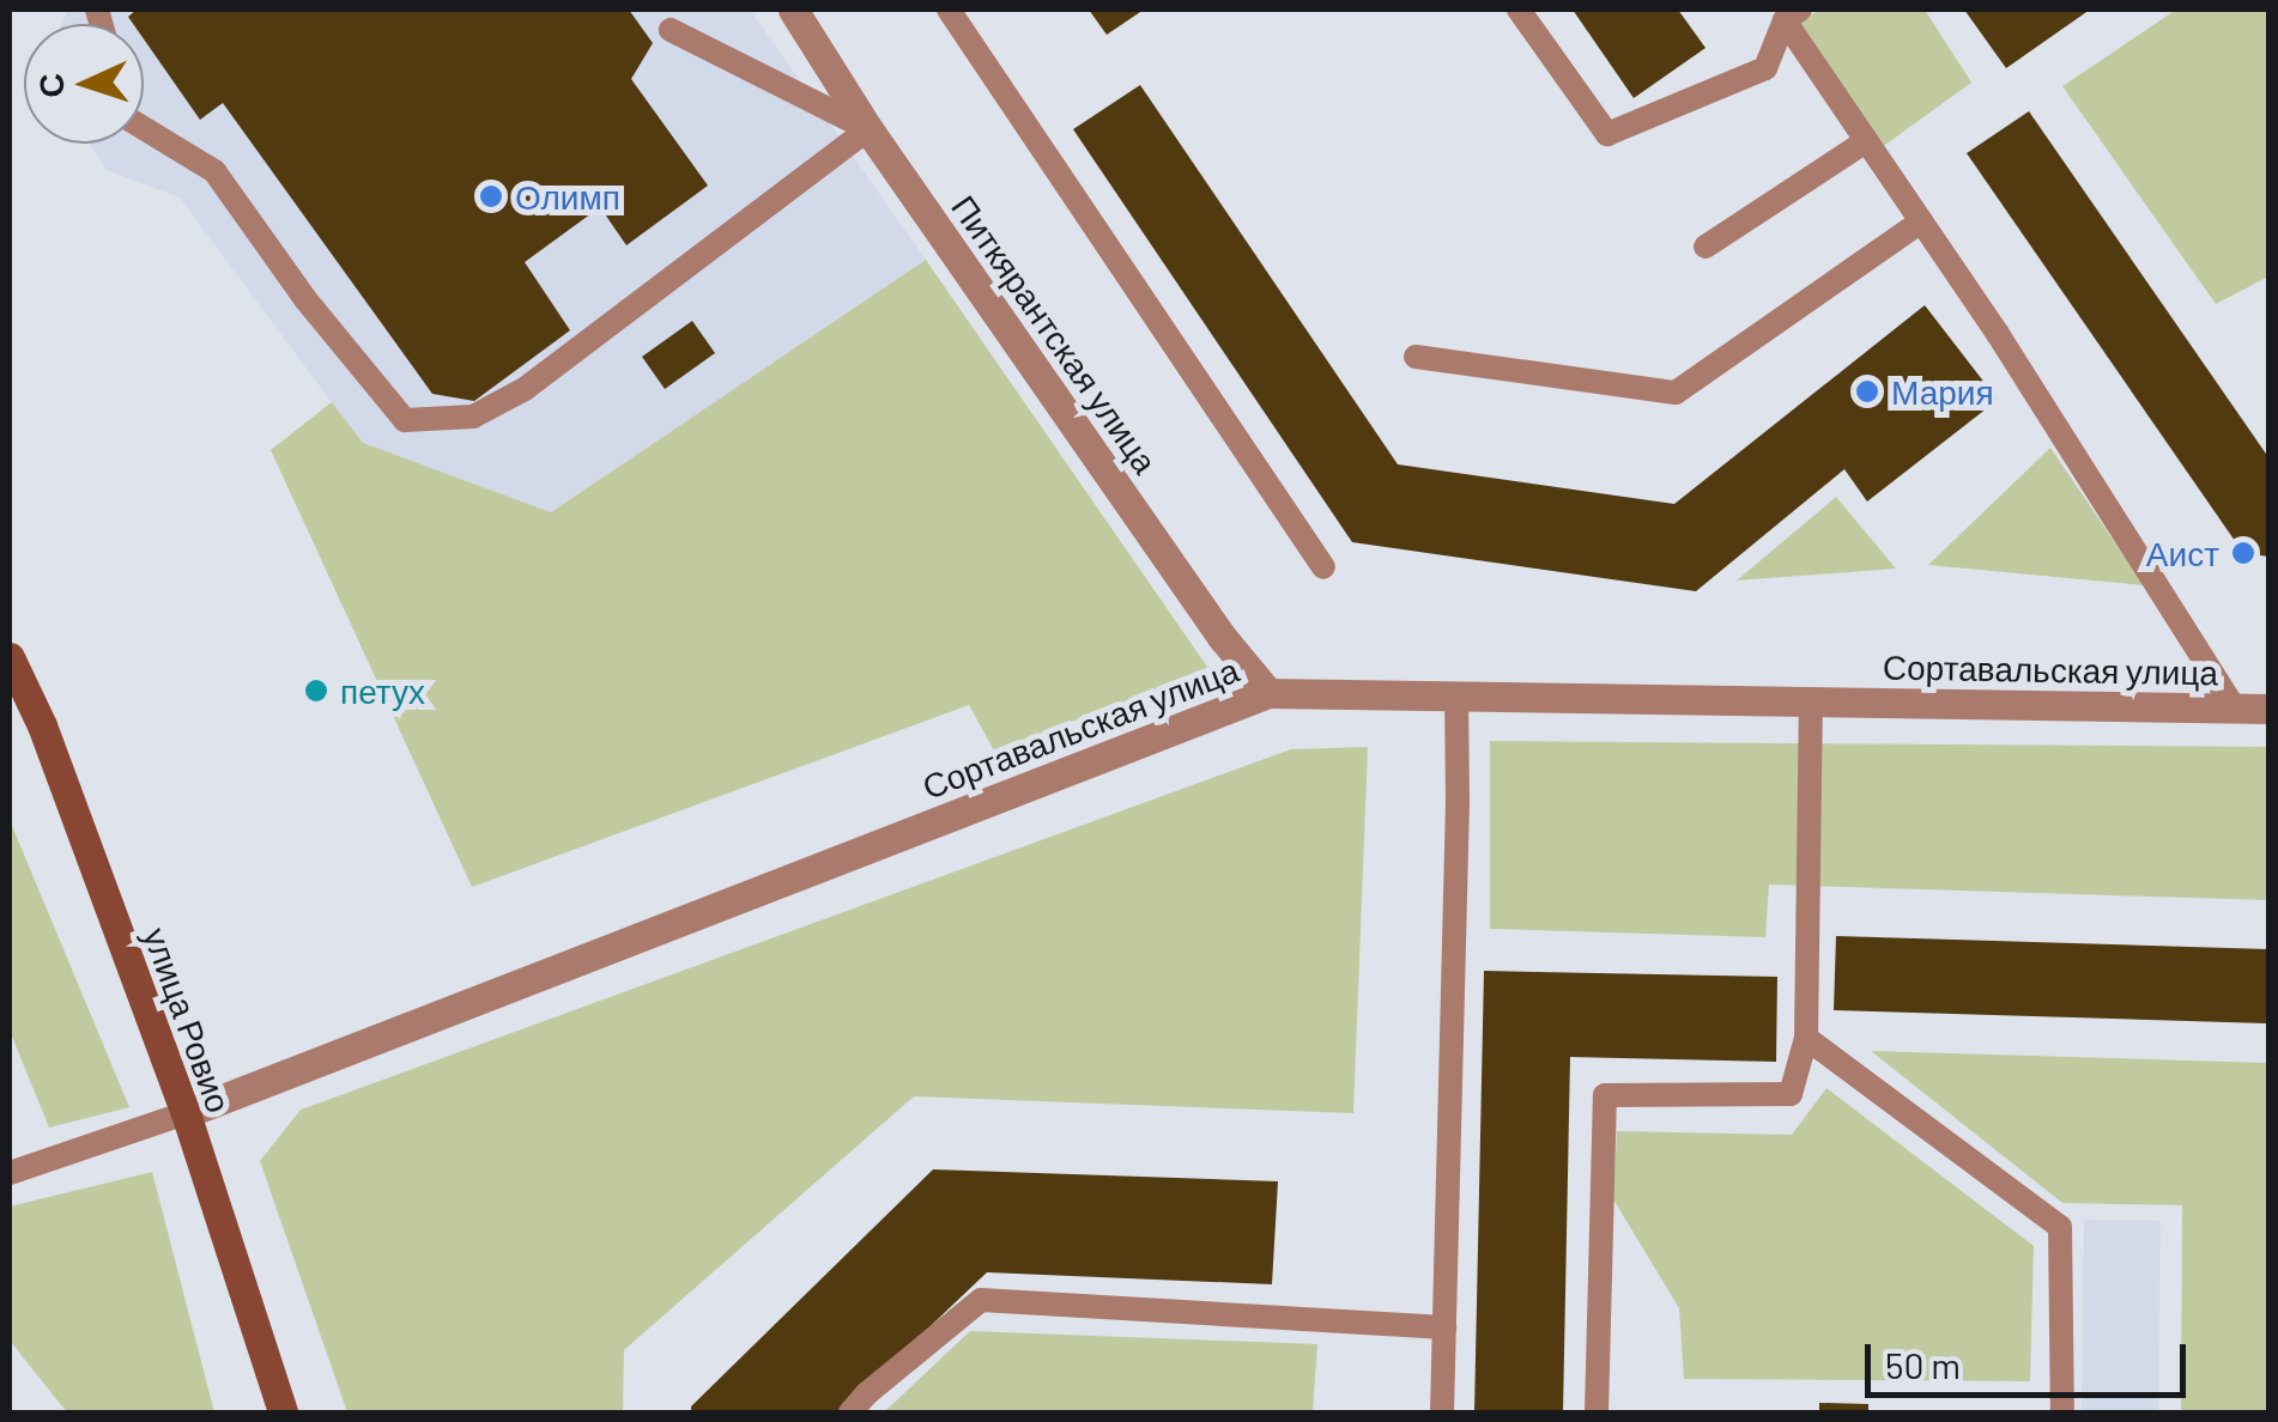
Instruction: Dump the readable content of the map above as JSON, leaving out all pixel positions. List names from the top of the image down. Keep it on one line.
{"streets":{"main road":["улица Ровио"],"street":["Питкярантская улица","Сортавальская улица"]},"crossings":[["Питкярантская улица","Сортавальская улица"],["Сортавальская улица","улица Ровио"]],"places":["Олимп","Мария","Аист","петух"],"scale_bar":"50 m","north":"left"}
